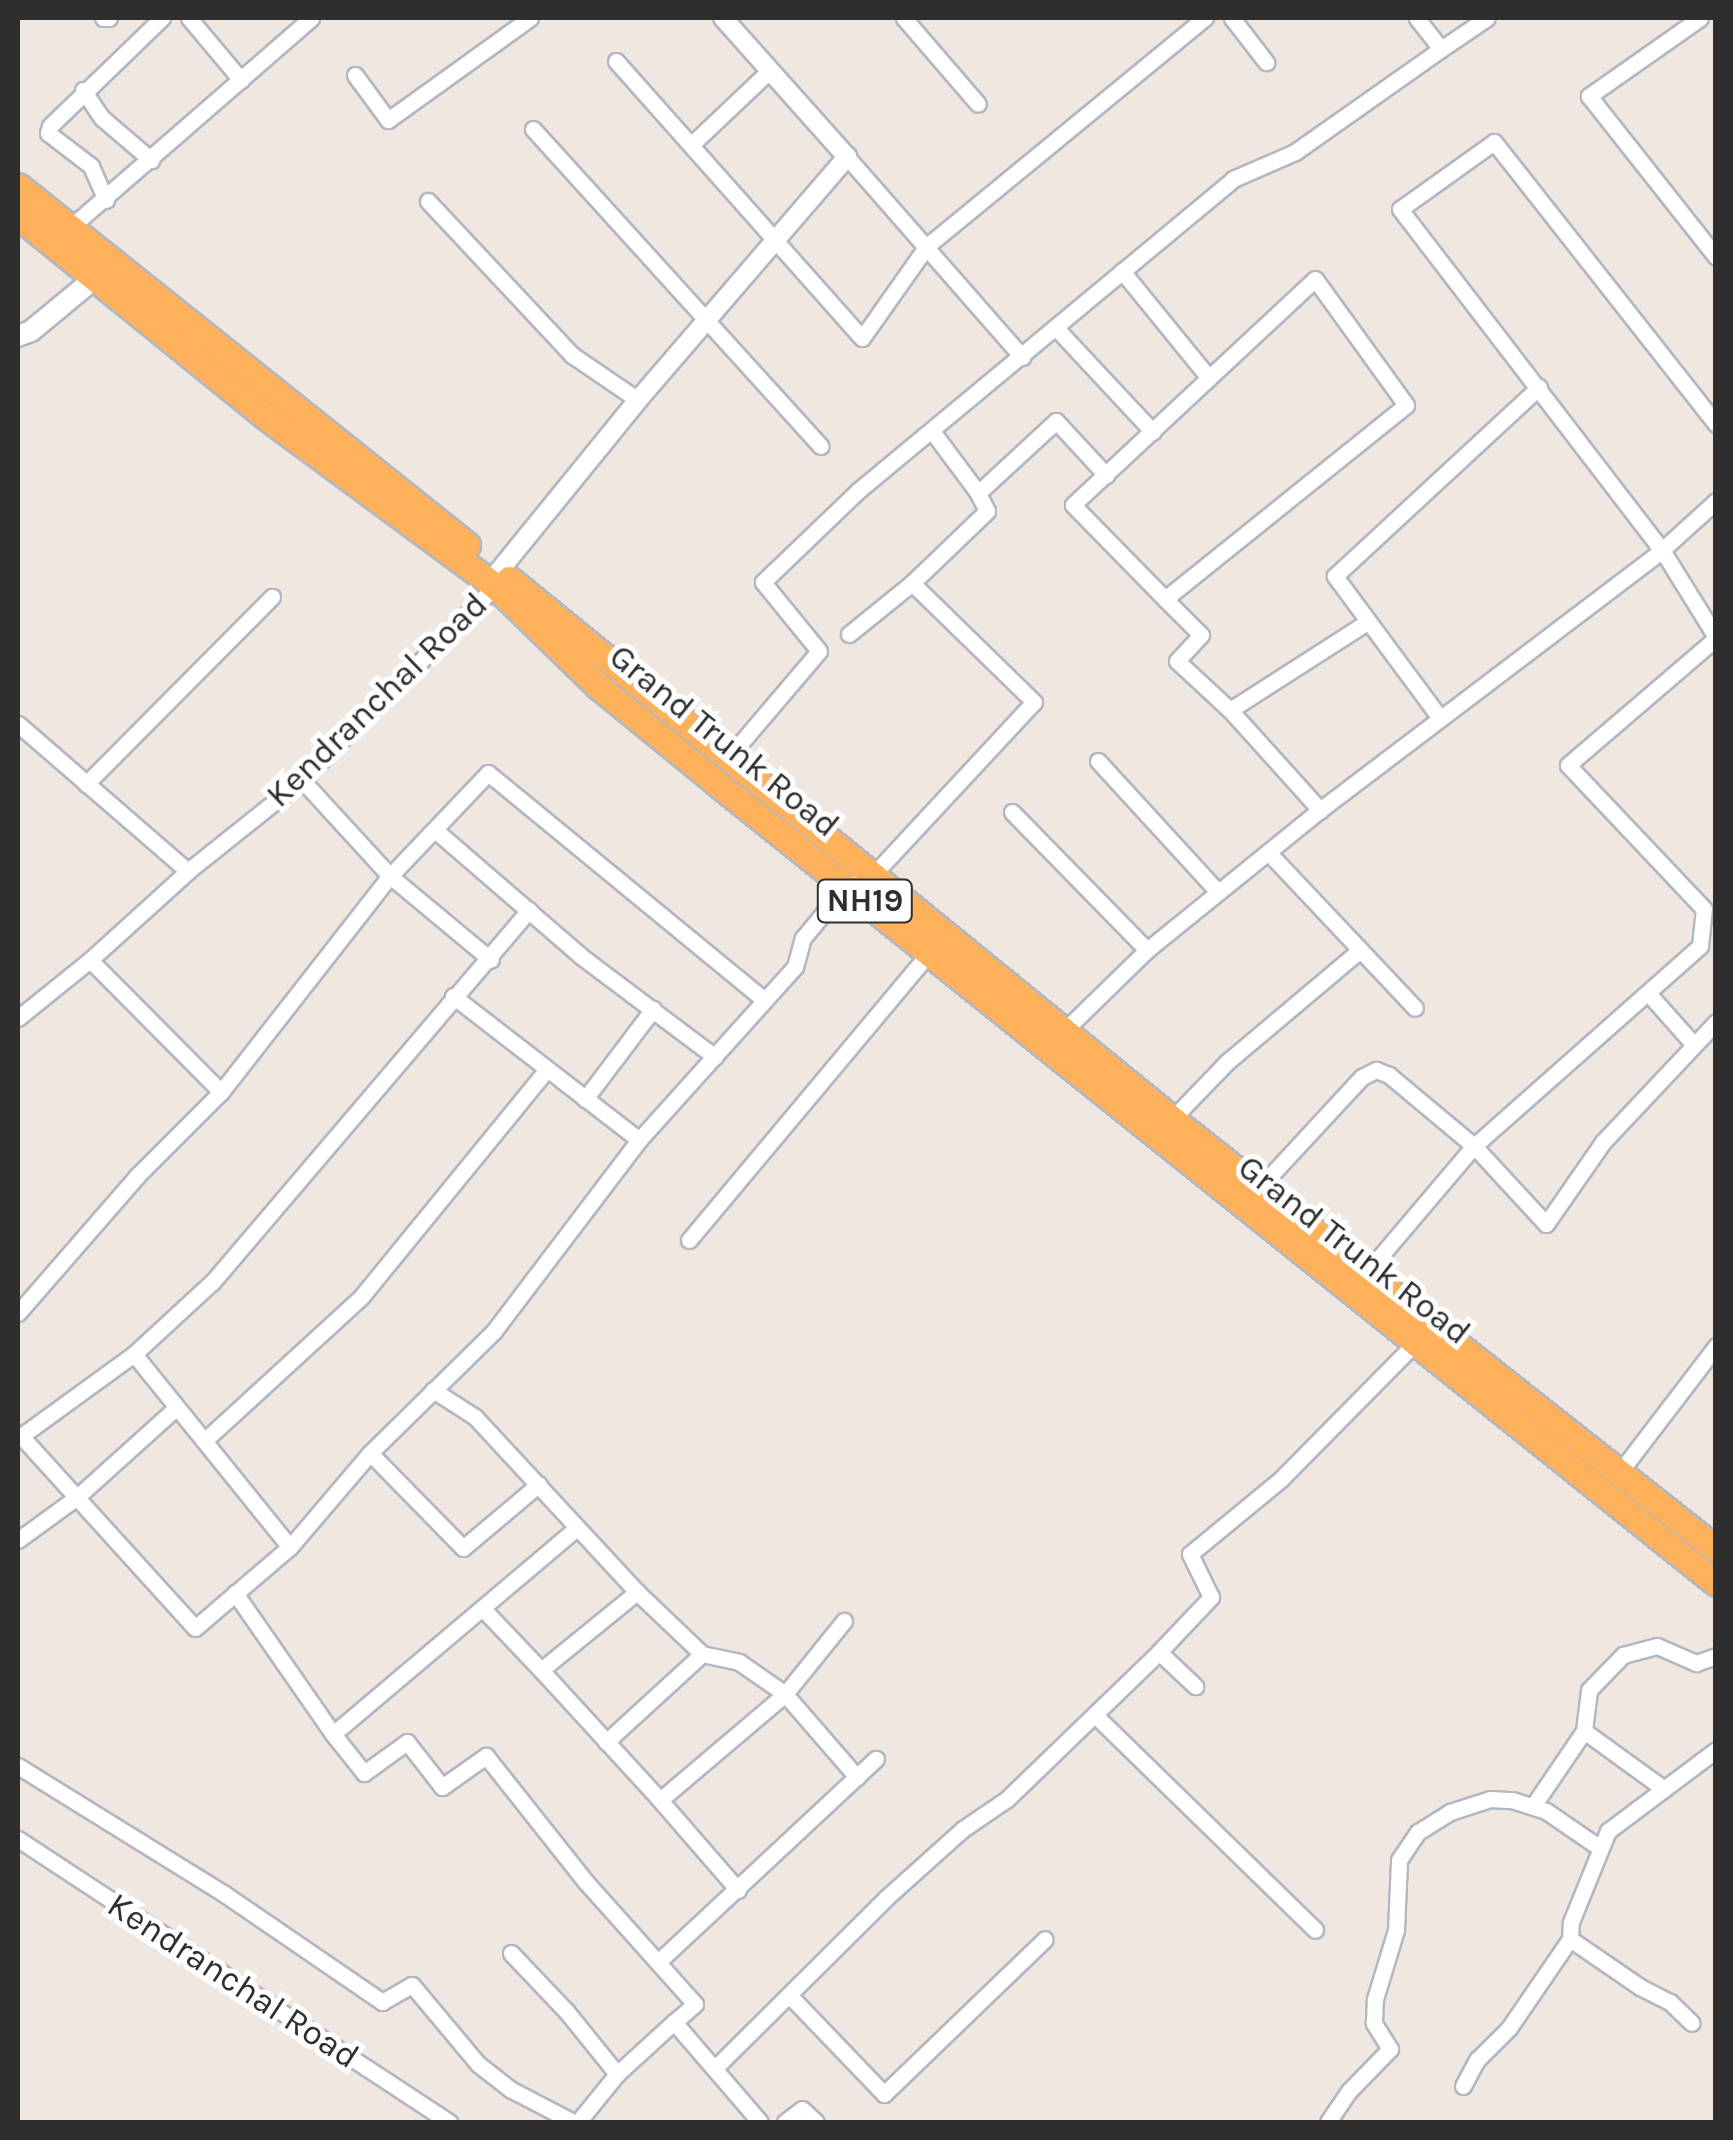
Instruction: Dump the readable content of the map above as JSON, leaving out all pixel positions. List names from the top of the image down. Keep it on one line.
{"streets":{"highway":["Grand Trunk Road","NH19"],"street":["Kendranchal Road"]},"crossings":[["Kendranchal Road","Grand Trunk Road"]]}
